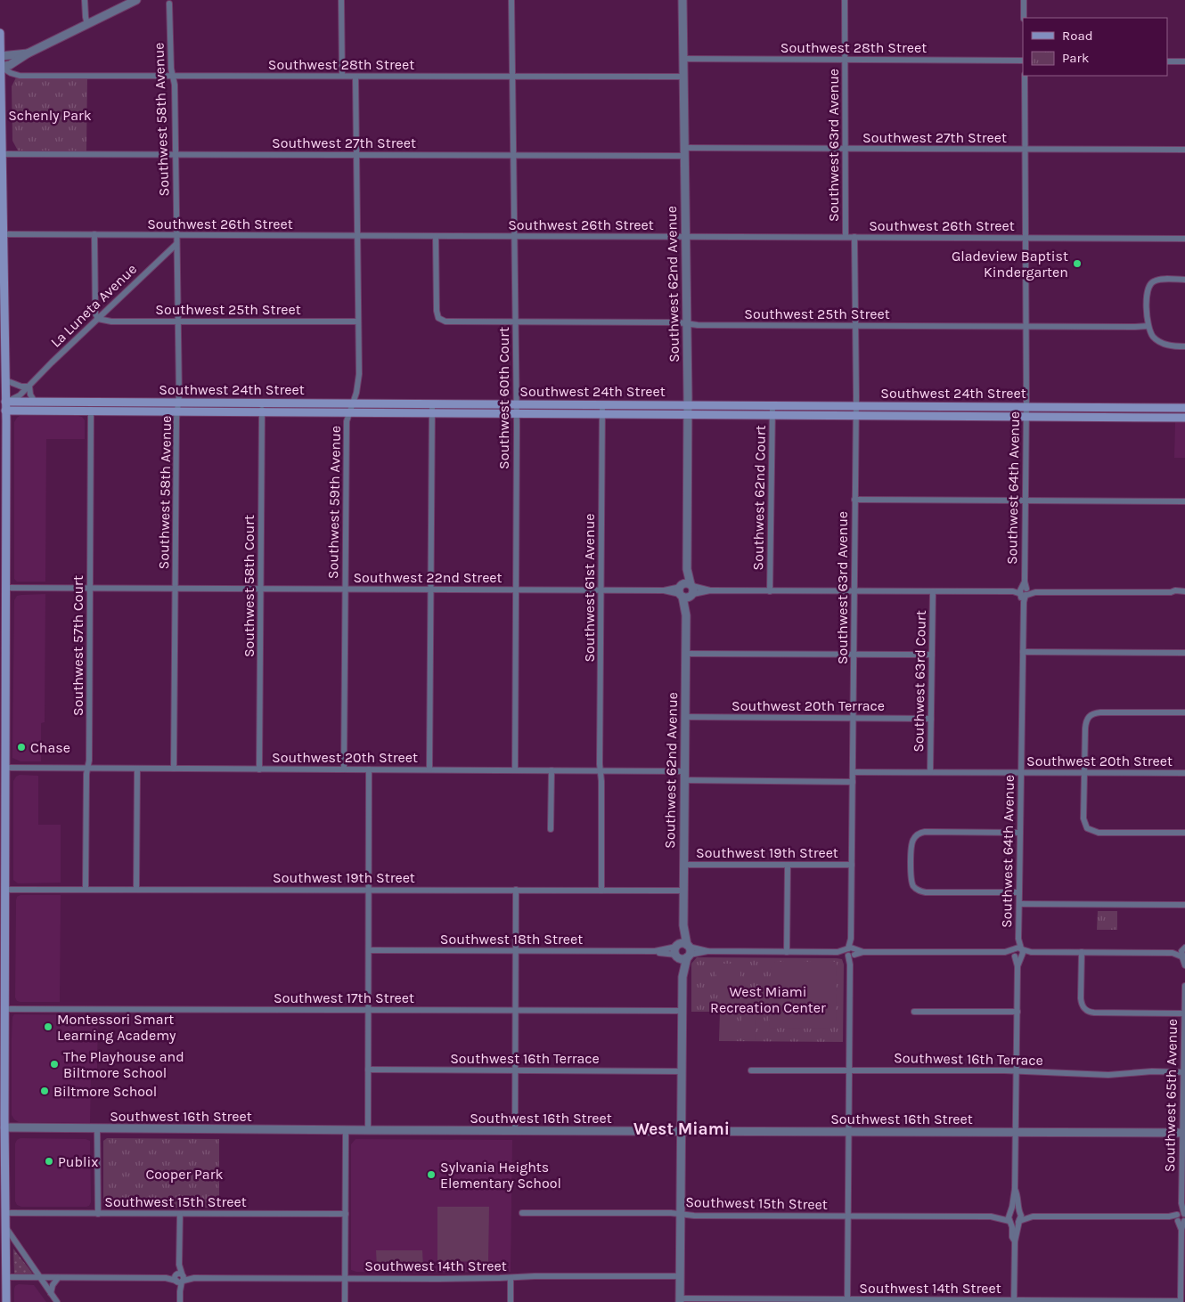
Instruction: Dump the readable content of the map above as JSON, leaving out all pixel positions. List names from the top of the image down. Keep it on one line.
{"streets":{"main road":["Southwest 24th Street"],"street":["Southwest 28th Street","Southwest 58th Avenue","Southwest 27th Street","Southwest 63rd Avenue","Southwest 26th Street","Southwest 62nd Avenue","La Luneta Avenue","Southwest 25th Street","Southwest 60th Court","Southwest 64th Avenue","Southwest 62nd Court","Southwest 59th Avenue","Southwest 22nd Street","Southwest 58th Court","Southwest 61st Avenue","Southwest 57th Court","Southwest 63rd Court","Southwest 20th Terrace","Southwest 20th Street","Southwest 19th Street","Southwest 18th Street","Southwest 17th Street","Southwest 16th Terrace","Southwest 65th Avenue","Southwest 16th Street","Southwest 15th Street","Southwest 14th Street"]},"crossings":[["Southwest 28th Street","Southwest 58th Avenue"],["Southwest 28th Street","Southwest 63rd Avenue"],["Southwest 28th Street","Southwest 62nd Avenue"],["Southwest 28th Street","Southwest 60th Court"],["Southwest 28th Street","Southwest 59th Avenue"],["Southwest 58th Avenue","Southwest 27th Street"],["Southwest 58th Avenue","Southwest 26th Street"],["Southwest 58th Avenue","La Luneta Avenue"],["Southwest 58th Avenue","Southwest 25th Street"],["Southwest 58th Avenue","Southwest 24th Street"],["Southwest 58th Avenue","Southwest 22nd Street"],["Southwest 58th Avenue","Southwest 20th Street"],["Southwest 27th Street","Southwest 63rd Avenue"],["Southwest 27th Street","Southwest 62nd Avenue"],["Southwest 27th Street","Southwest 60th Court"],["Southwest 27th Street","Southwest 64th Avenue"],["Southwest 27th Street","Southwest 59th Avenue"],["Southwest 63rd Avenue","Southwest 26th Street"],["Southwest 63rd Avenue","Southwest 25th Street"],["Southwest 63rd Avenue","Southwest 24th Street"],["Southwest 63rd Avenue","Southwest 22nd Street"],["Southwest 63rd Avenue","Southwest 20th Terrace"],["Southwest 63rd Avenue","Southwest 20th Street"],["Southwest 63rd Avenue","Southwest 19th Street"],["Southwest 26th Street","Southwest 62nd Avenue"],["Southwest 26th Street","Southwest 25th Street"],["Southwest 26th Street","Southwest 60th Court"],["Southwest 26th Street","Southwest 64th Avenue"],["Southwest 26th Street","Southwest 59th Avenue"],["Southwest 62nd Avenue","Southwest 25th Street"],["Southwest 62nd Avenue","Southwest 24th Street"],["Southwest 62nd Avenue","Southwest 22nd Street"],["Southwest 62nd Avenue","Southwest 20th Terrace"],["Southwest 62nd Avenue","Southwest 20th Street"],["Southwest 62nd Avenue","Southwest 19th Street"],["Southwest 62nd Avenue","Southwest 18th Street"],["Southwest 62nd Avenue","Southwest 17th Street"],["Southwest 62nd Avenue","Southwest 16th Terrace"],["Southwest 62nd Avenue","Southwest 16th Street"],["Southwest 62nd Avenue","Southwest 15th Street"],["Southwest 62nd Avenue","Southwest 14th Street"],["La Luneta Avenue","Southwest 25th Street"],["La Luneta Avenue","Southwest 24th Street"],["Southwest 25th Street","Southwest 60th Court"],["Southwest 25th Street","Southwest 64th Avenue"],["Southwest 25th Street","Southwest 59th Avenue"],["Southwest 24th Street","Southwest 60th Court"],["Southwest 24th Street","Southwest 64th Avenue"],["Southwest 24th Street","Southwest 62nd Court"],["Southwest 24th Street","Southwest 59th Avenue"],["Southwest 24th Street","Southwest 58th Court"],["Southwest 24th Street","Southwest 61st Avenue"],["Southwest 24th Street","Southwest 57th Court"],["Southwest 60th Court","Southwest 22nd Street"],["Southwest 60th Court","Southwest 20th Street"],["Southwest 64th Avenue","Southwest 22nd Street"],["Southwest 64th Avenue","Southwest 20th Street"],["Southwest 62nd Court","Southwest 22nd Street"],["Southwest 59th Avenue","Southwest 22nd Street"],["Southwest 59th Avenue","Southwest 20th Street"],["Southwest 22nd Street","Southwest 58th Court"],["Southwest 22nd Street","Southwest 61st Avenue"],["Southwest 22nd Street","Southwest 57th Court"],["Southwest 22nd Street","Southwest 63rd Court"],["Southwest 58th Court","Southwest 20th Street"],["Southwest 61st Avenue","Southwest 20th Street"],["Southwest 61st Avenue","Southwest 19th Street"],["Southwest 57th Court","Southwest 20th Street"],["Southwest 57th Court","Southwest 19th Street"],["Southwest 63rd Court","Southwest 20th Terrace"],["Southwest 63rd Court","Southwest 20th Street"],["Southwest 16th Terrace","Southwest 65th Avenue"],["Southwest 65th Avenue","Southwest 16th Street"],["Southwest 65th Avenue","Southwest 14th Street"]],"districts":["West Miami"],"parks":["Schenly Park","West Miami Recreation Center","Cooper Park"],"places":["Gladeview Baptist Kindergarten","Chase","Montessori Smart Learning Academy","The Playhouse and Biltmore School","Biltmore School","Publix","Sylvania Heights Elementary School"],"legend":["Road","Park"]}
